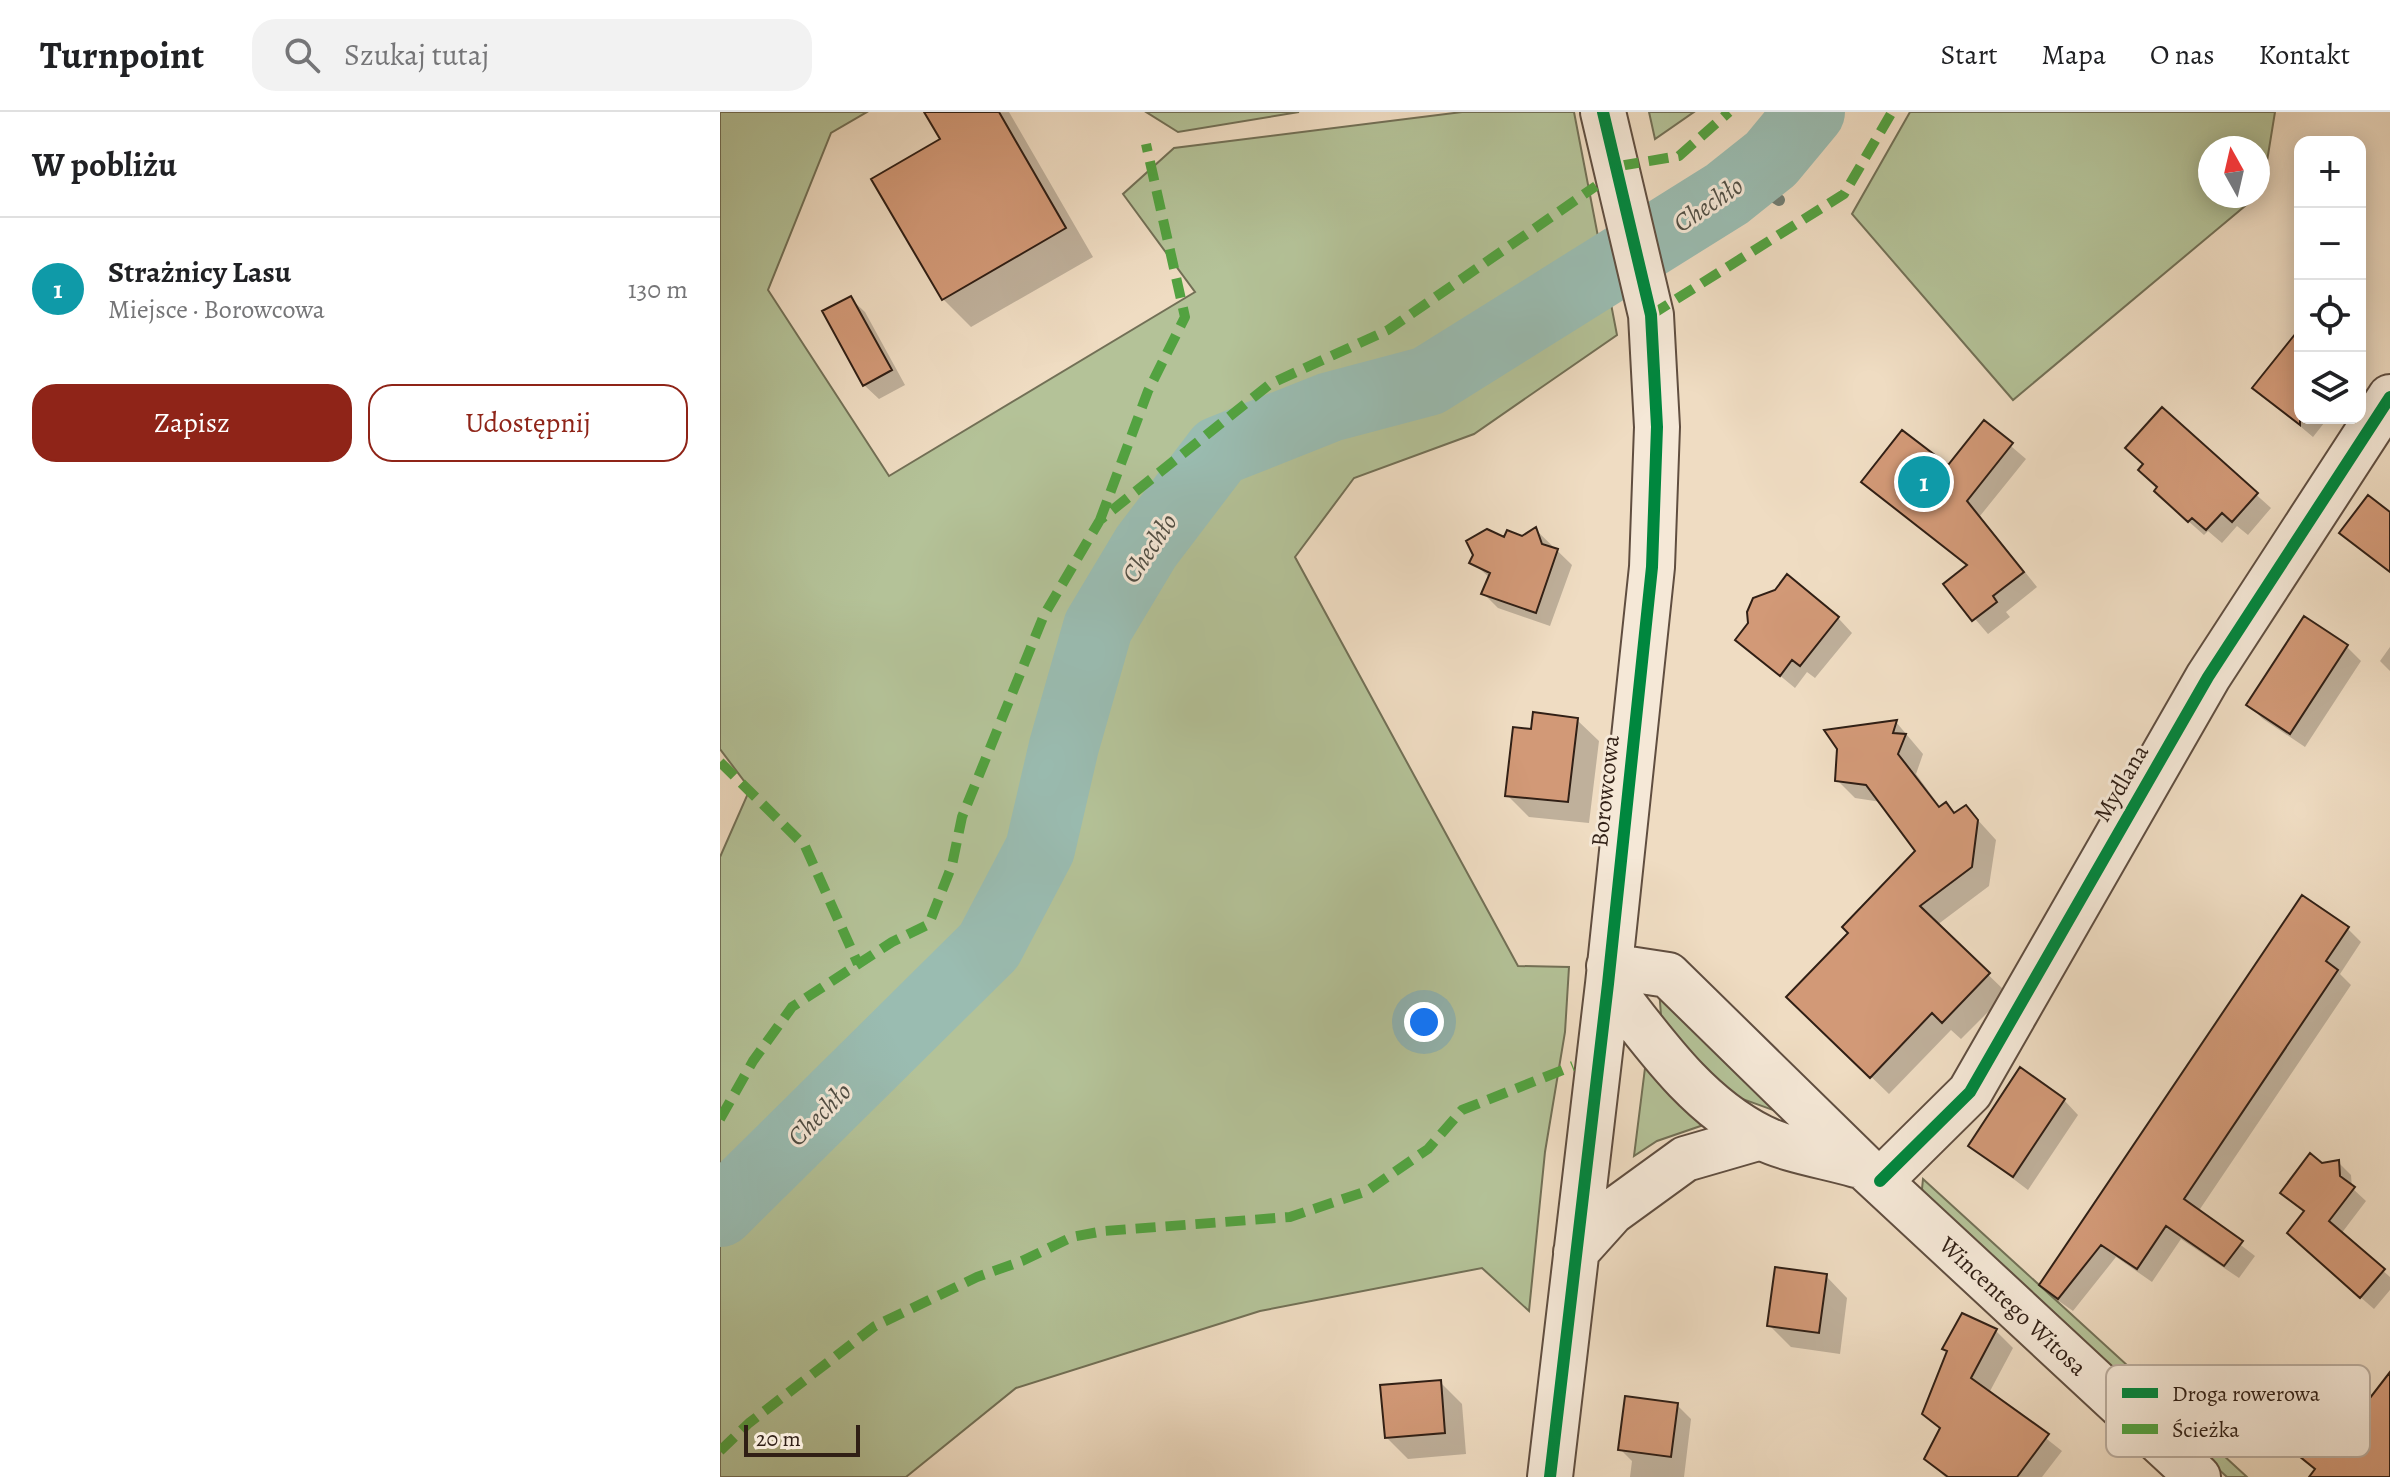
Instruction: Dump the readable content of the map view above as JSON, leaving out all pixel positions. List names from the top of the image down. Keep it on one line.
{"streets":{"street":["Mydlana","Borowcowa","Wincentego Witosa"]},"crossings":[["Mydlana","Wincentego Witosa"],["Borowcowa","Wincentego Witosa"]],"water":["Chechło"],"legend":["Droga rowerowa","Ścieżka"],"scale_bar":"20 m","north":"top","page":{"header":"Turnpoint","search":"Szukaj tutaj","nav":["Start","Mapa","O nas","Kontakt"],"heading":"W pobliżu","map_buttons":["+","−"],"list":[{"mark":"1","name":"Strażnicy Lasu","note":"Miejsce · Borowcowa","value":"130 m"}],"buttons":["Zapisz","Udostępnij"],"pins":"1","scale":"20 m"}}
